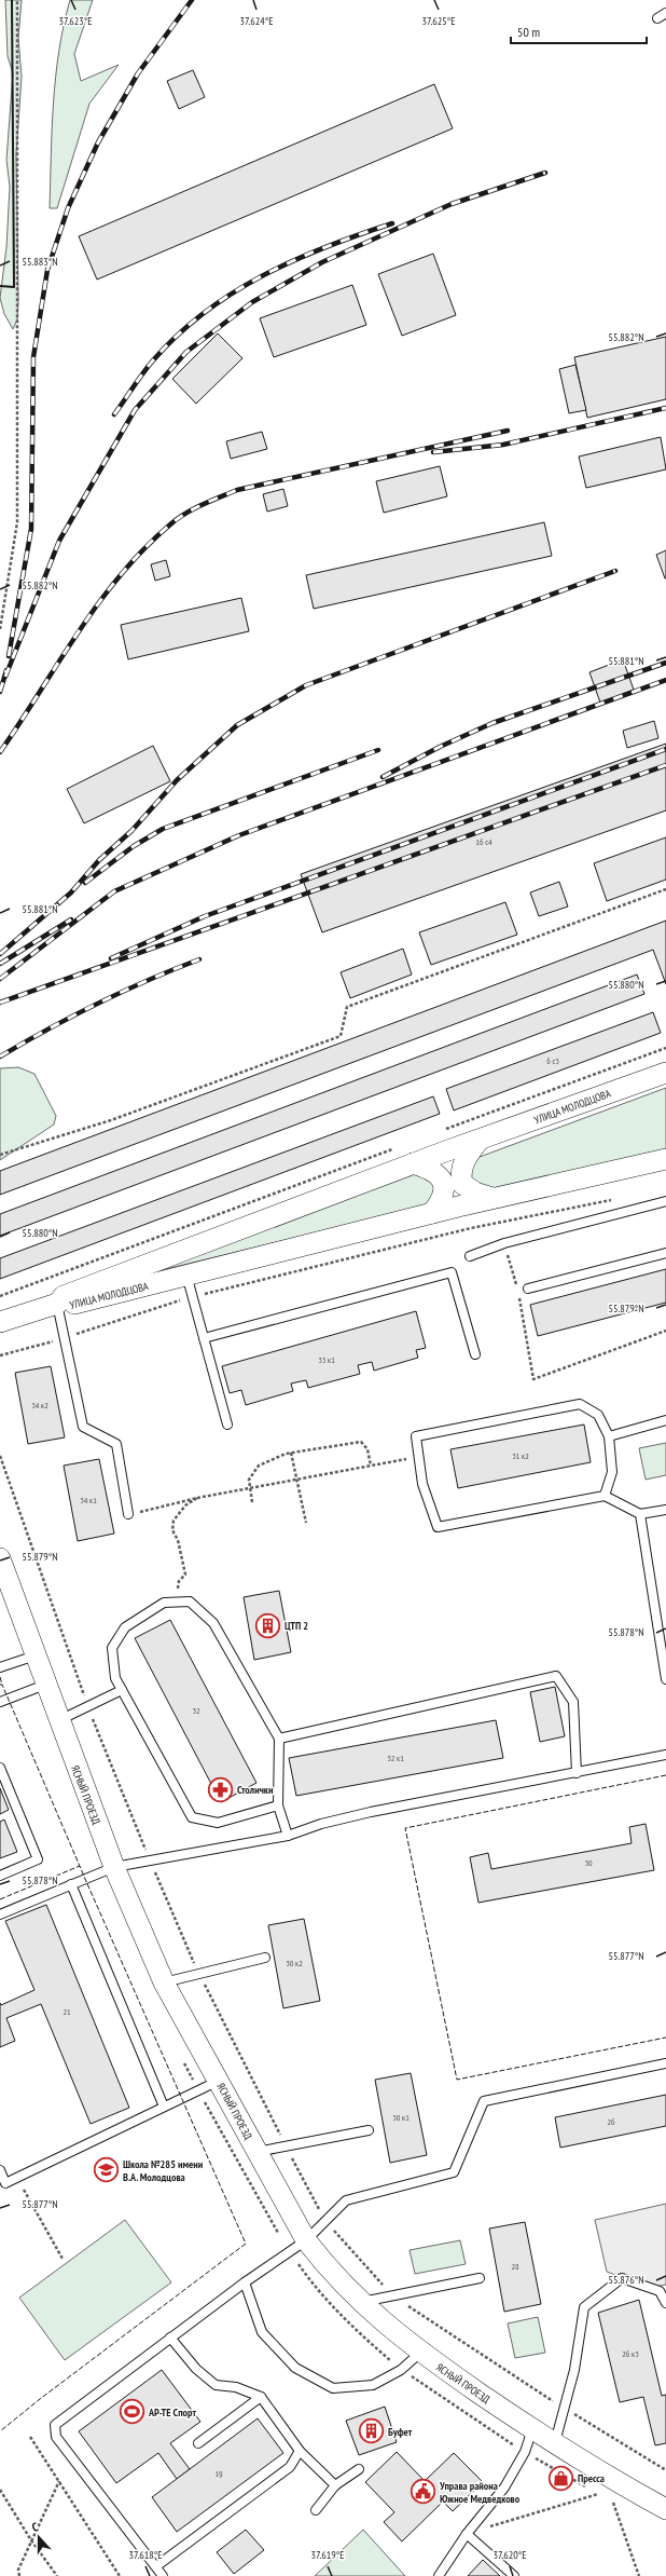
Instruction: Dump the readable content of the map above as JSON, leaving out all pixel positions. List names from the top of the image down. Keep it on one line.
{"streets":{"street":["УЛИЦА МОЛОДЦОВА","ЯСНЫЙ ПРОЕЗД"]},"places":{"building":["ЦТП 2","Буфет"],"pharmacy":["Столички"],"school or university":["Школа №285 имени В.А. Молодцова"],"sports":["АР-ТЕ Спорт"],"shop":["Пресса"],"public building":["Управа района Южное Медведково"]},"house_numbers":["16 с4","6 с3","33 к1","34 к2","31 к2","34 к1","32","32 к1","30","30 к2","21","30 к1","26","28","26 к3","19"],"scale_bar":"50 m","north":"top","coordinates":["37.624°E","37.623°E","37.625°E","55.883°N","55.882°N","55.881°N","55.880°N","55.879°N","55.878°N","55.877°N","55.876°N","37.618°E","37.619°E","37.620°E"]}
